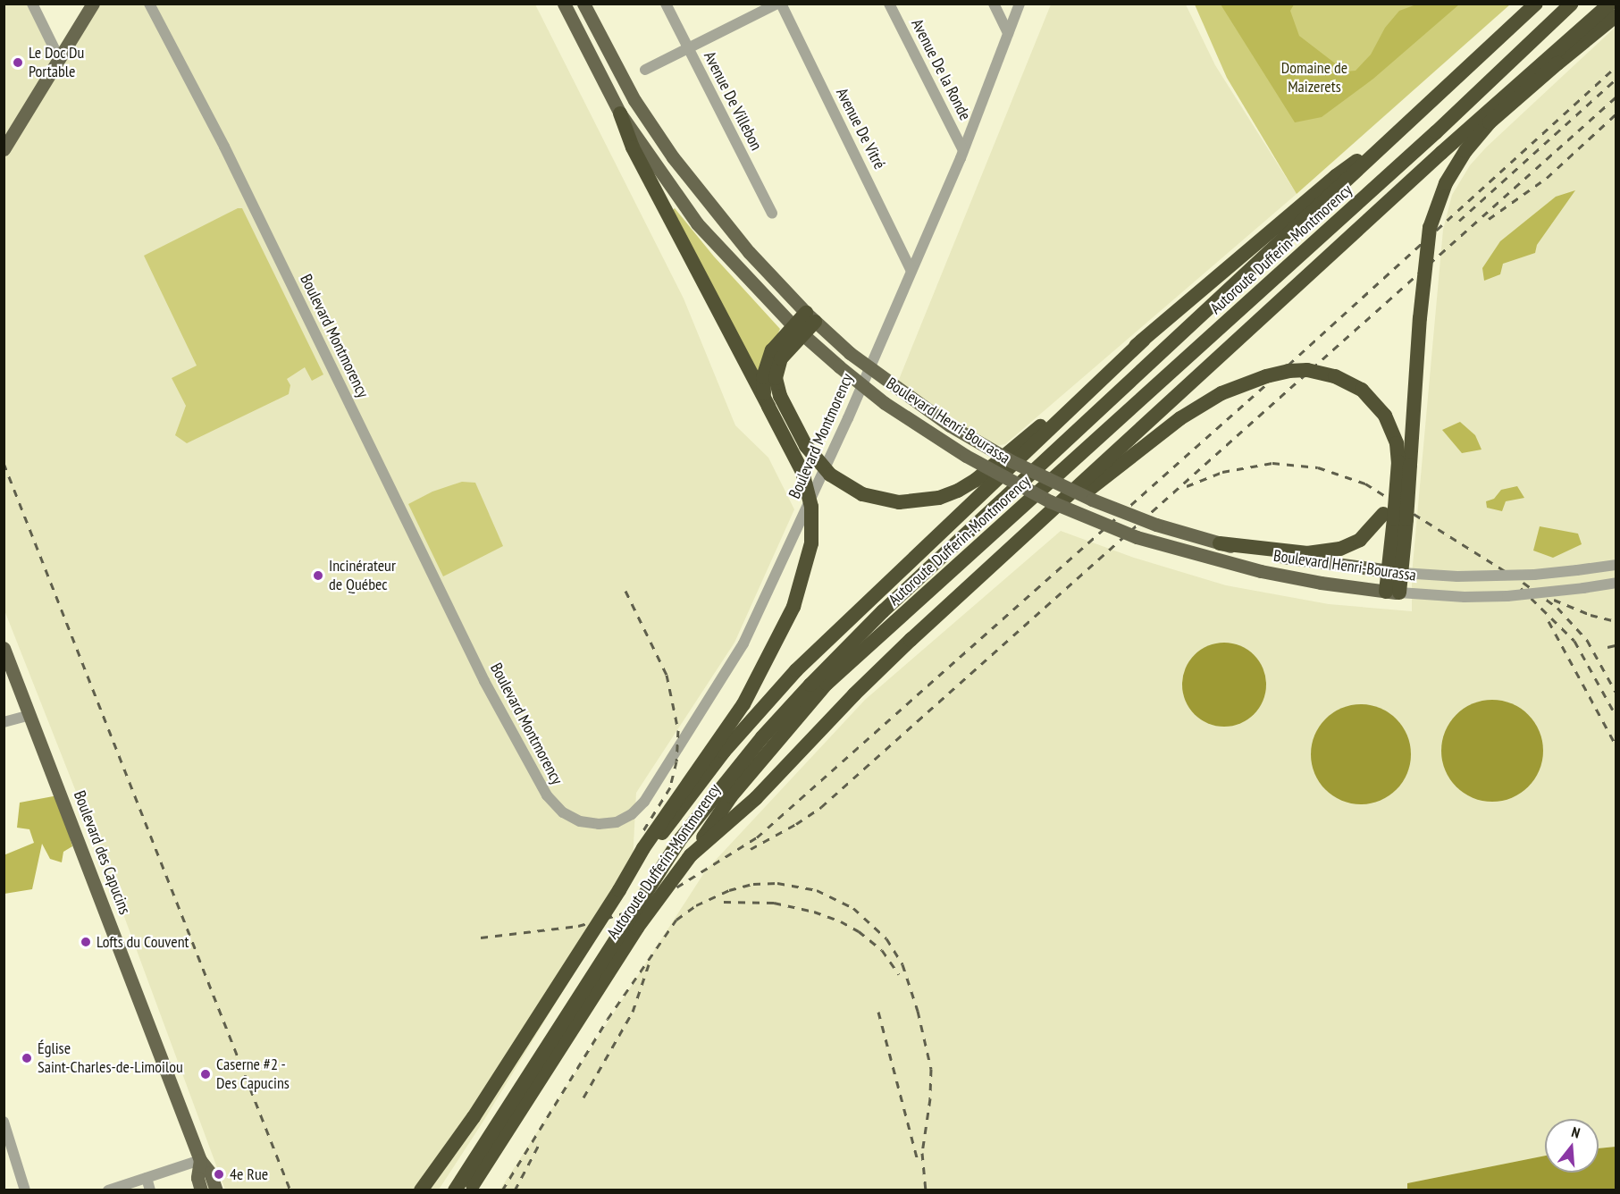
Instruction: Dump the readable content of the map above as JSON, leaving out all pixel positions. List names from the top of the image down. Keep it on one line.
{"streets":{"highway":["Autoroute Dufferin-Montmorency"],"main road":["Boulevard Henri-Bourassa","Boulevard des Capucins"],"street":["Avenue De la Ronde","Avenue De Villebon","Avenue De Vitré","Boulevard Montmorency"]},"crossings":[["Avenue De la Ronde","Boulevard Montmorency"],["Avenue De Vitré","Boulevard Montmorency"]],"parks":["Domaine de Maizerets"],"places":["Le Doc Du Portable","Incinérateur de Québec","Lofts du Couvent","Église Saint-Charles-de-Limoilou","Caserne #2 - Des Capucins","4e Rue"],"north":"top"}
